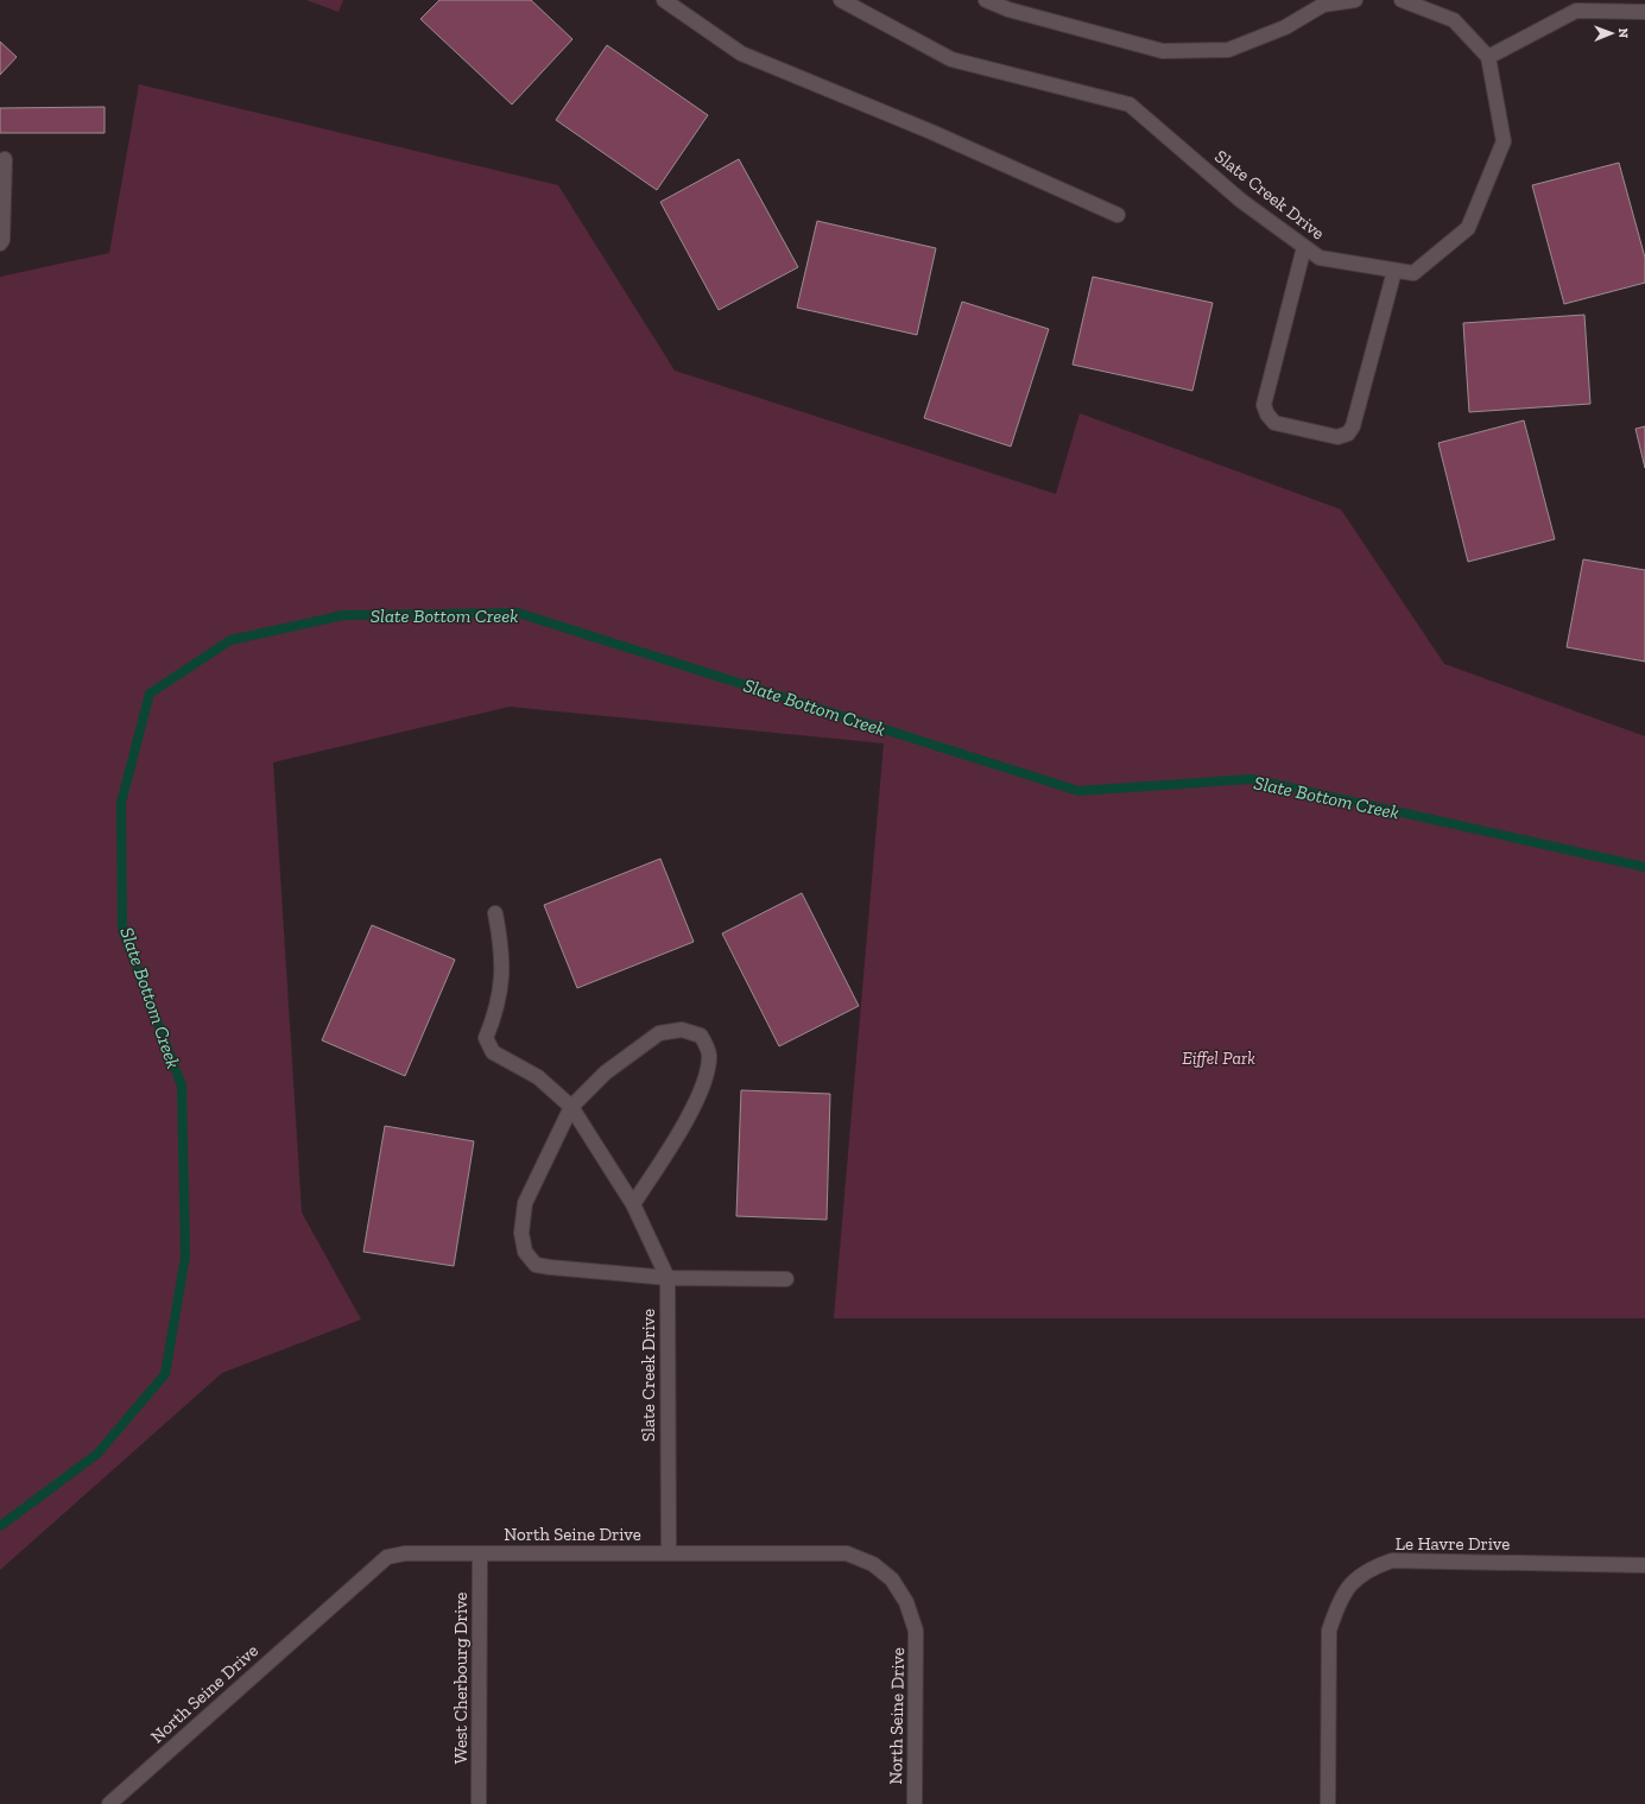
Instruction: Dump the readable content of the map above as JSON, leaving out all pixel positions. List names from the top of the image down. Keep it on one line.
{"streets":{"street":["Slate Creek Drive","North Seine Drive","Le Havre Drive","West Cherbourg Drive"]},"crossings":[["Slate Creek Drive","North Seine Drive"],["North Seine Drive","West Cherbourg Drive"]],"water":["Slate Bottom Creek"],"parks":["Eiffel Park"],"north":"right"}
